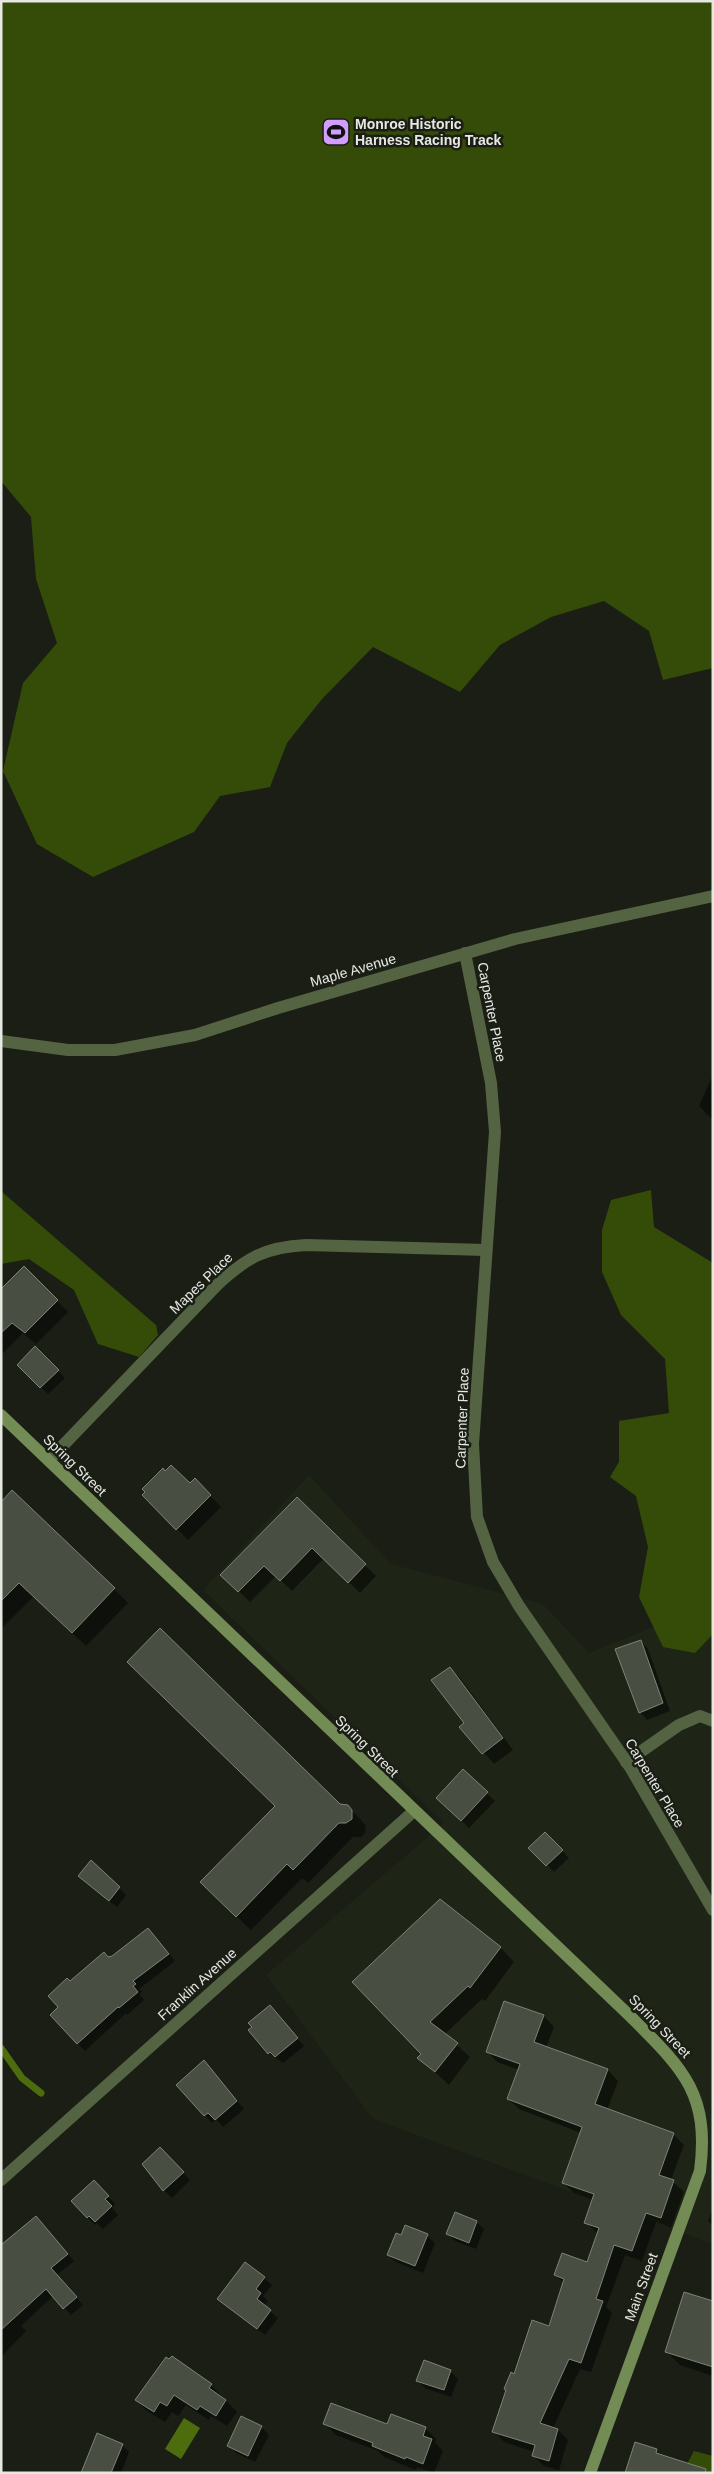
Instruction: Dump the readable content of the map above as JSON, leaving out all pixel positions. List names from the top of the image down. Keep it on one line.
{"streets":{"street":["Maple Avenue","Carpenter Place","Mapes Place","Spring Street","Franklin Avenue","Main Street"]},"crossings":[["Maple Avenue","Carpenter Place"],["Carpenter Place","Mapes Place"],["Mapes Place","Spring Street"],["Spring Street","Franklin Avenue"],["Spring Street","Main Street"]],"places":{"sports":["Monroe Historic Harness Racing Track"]}}
